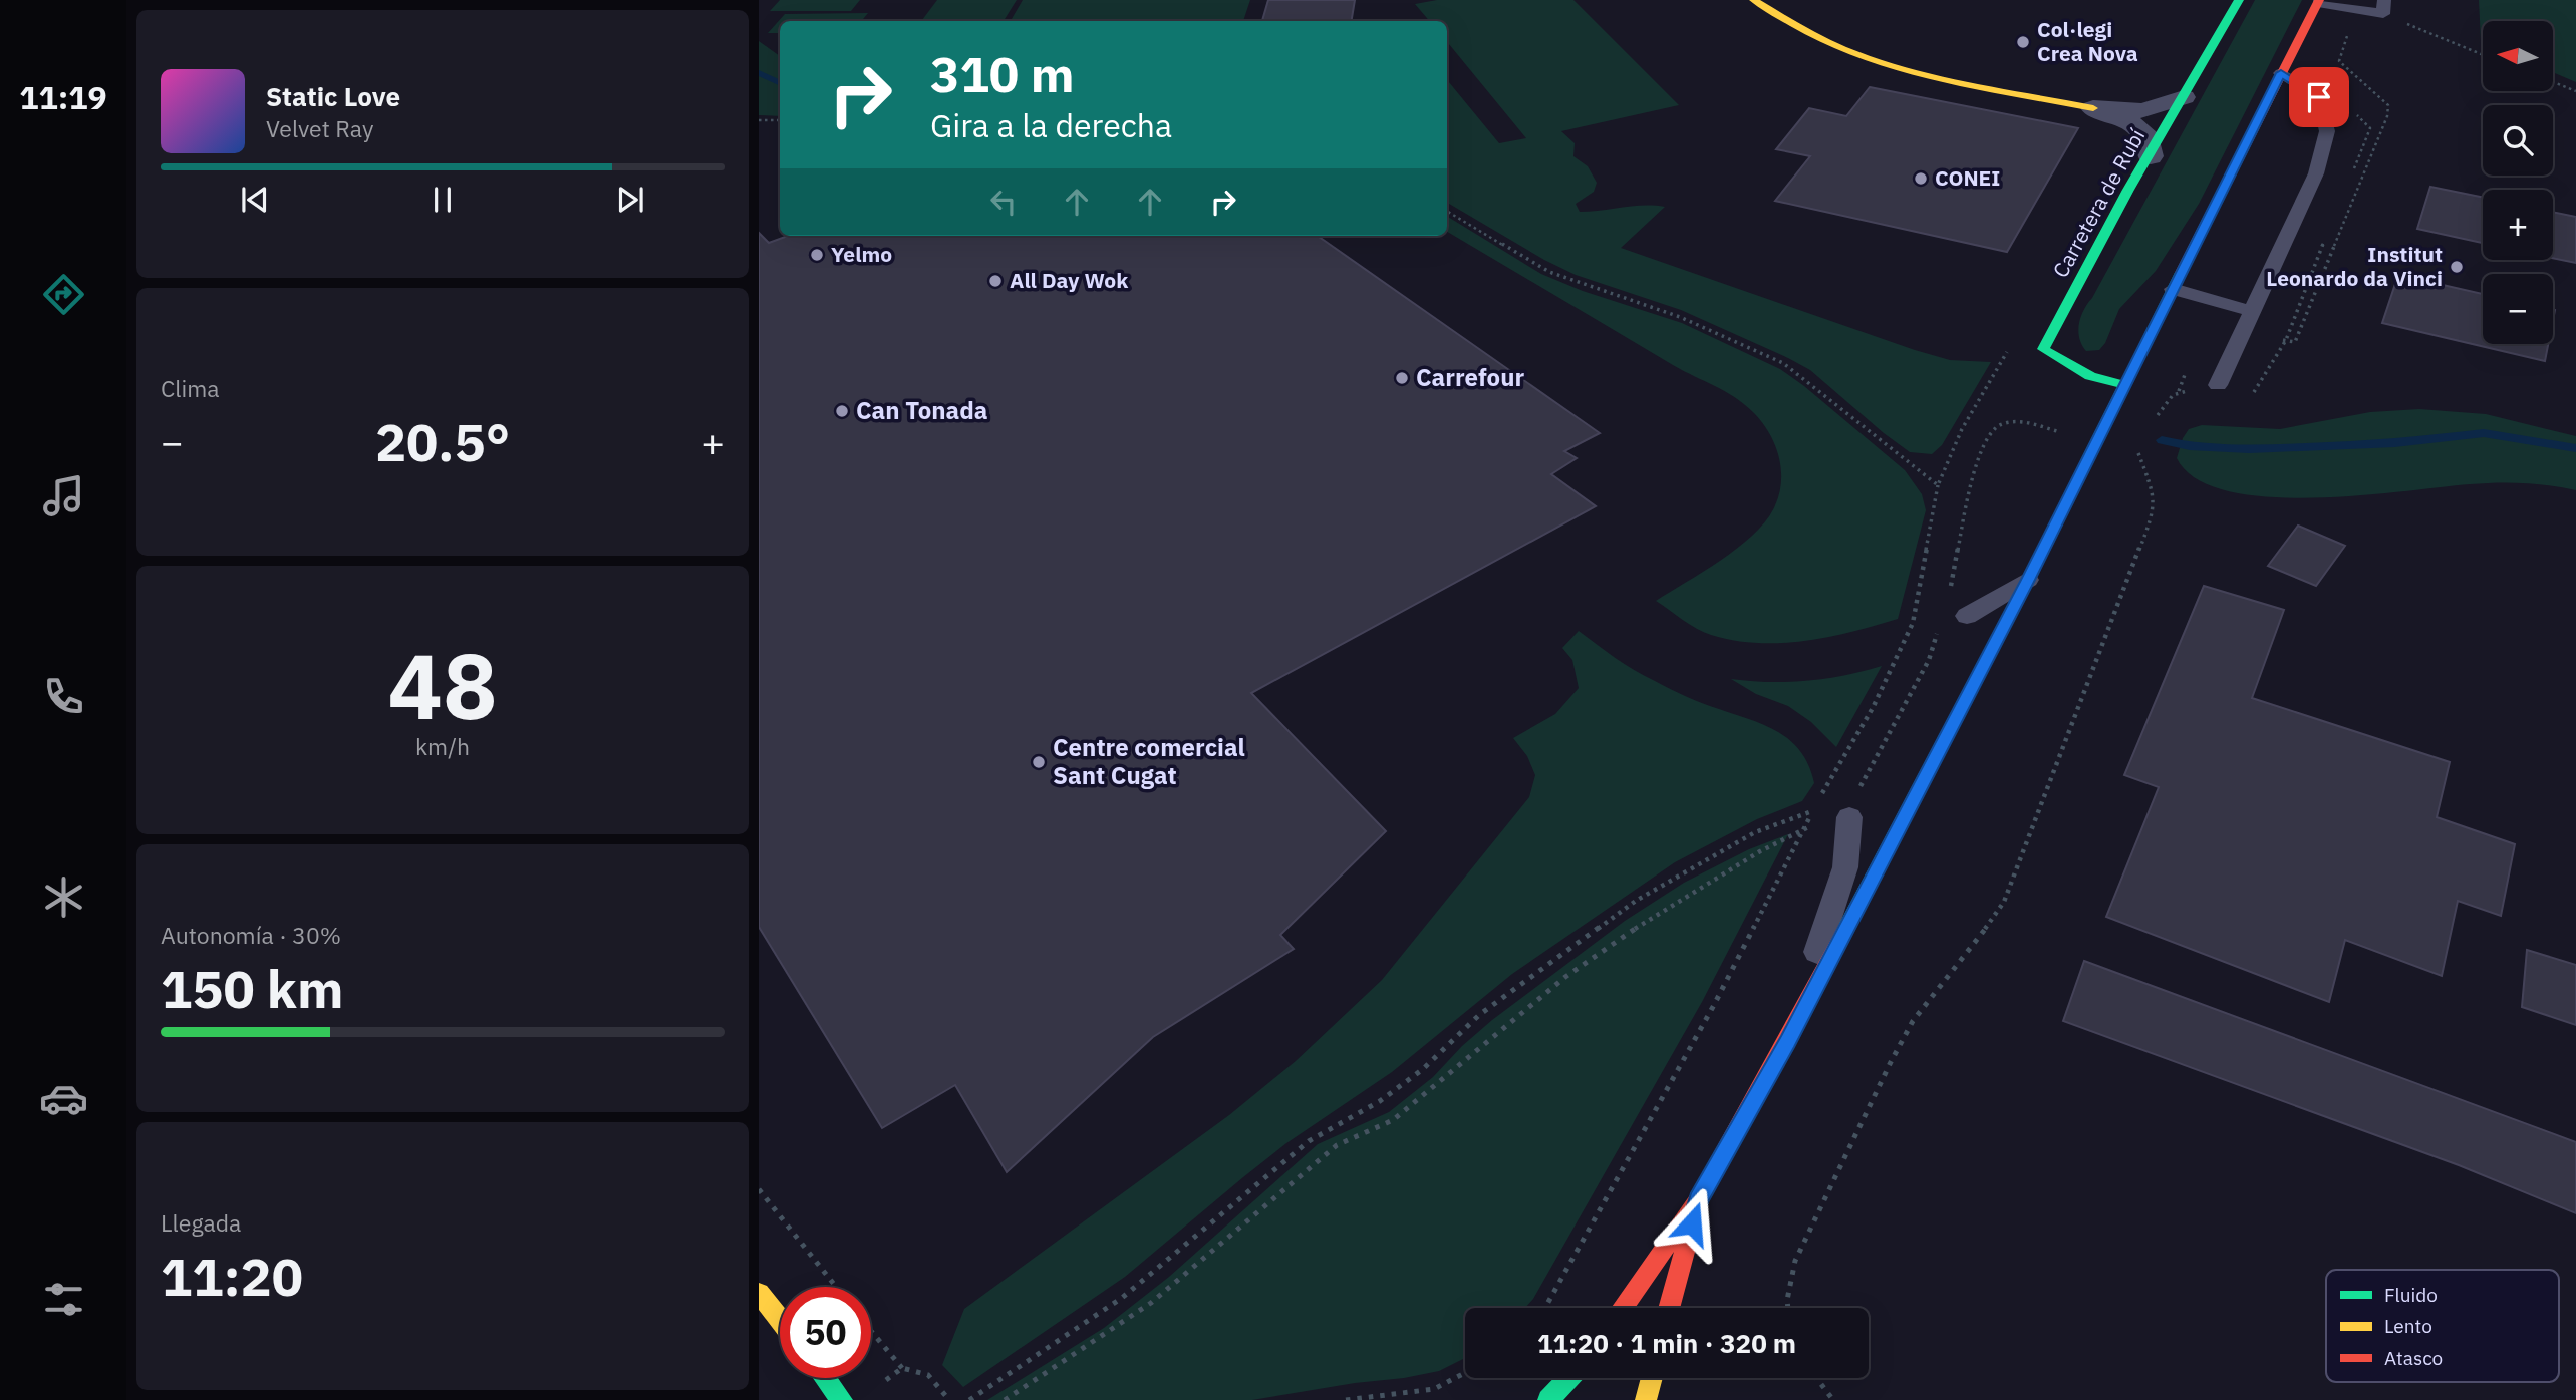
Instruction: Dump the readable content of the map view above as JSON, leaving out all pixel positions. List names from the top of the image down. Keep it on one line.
{"streets":{"main road":["Carretera de Rubí"]},"places":["Col·legi Crea Nova","CONEI","Yelmo","Institut Leonardo da Vinci","All Day Wok","Carrefour","Can Tonada","Centre comercial Sant Cugat"],"legend":["Fluido","Lento","Atasco"],"north":"left","page":{"tabs":"11:19","map_buttons":["+","−"],"turn":["310 m","Gira a la derecha"],"song":["Static Love","Velvet Ray"],"tile":["Clima",["48","km/h"],["Autonomía · 30%","150 km"],["Llegada","11:20"]],"heat":["−","20.5°","+"],"limit":"50","trip":"11:20 · 1 min · 320 m"}}
